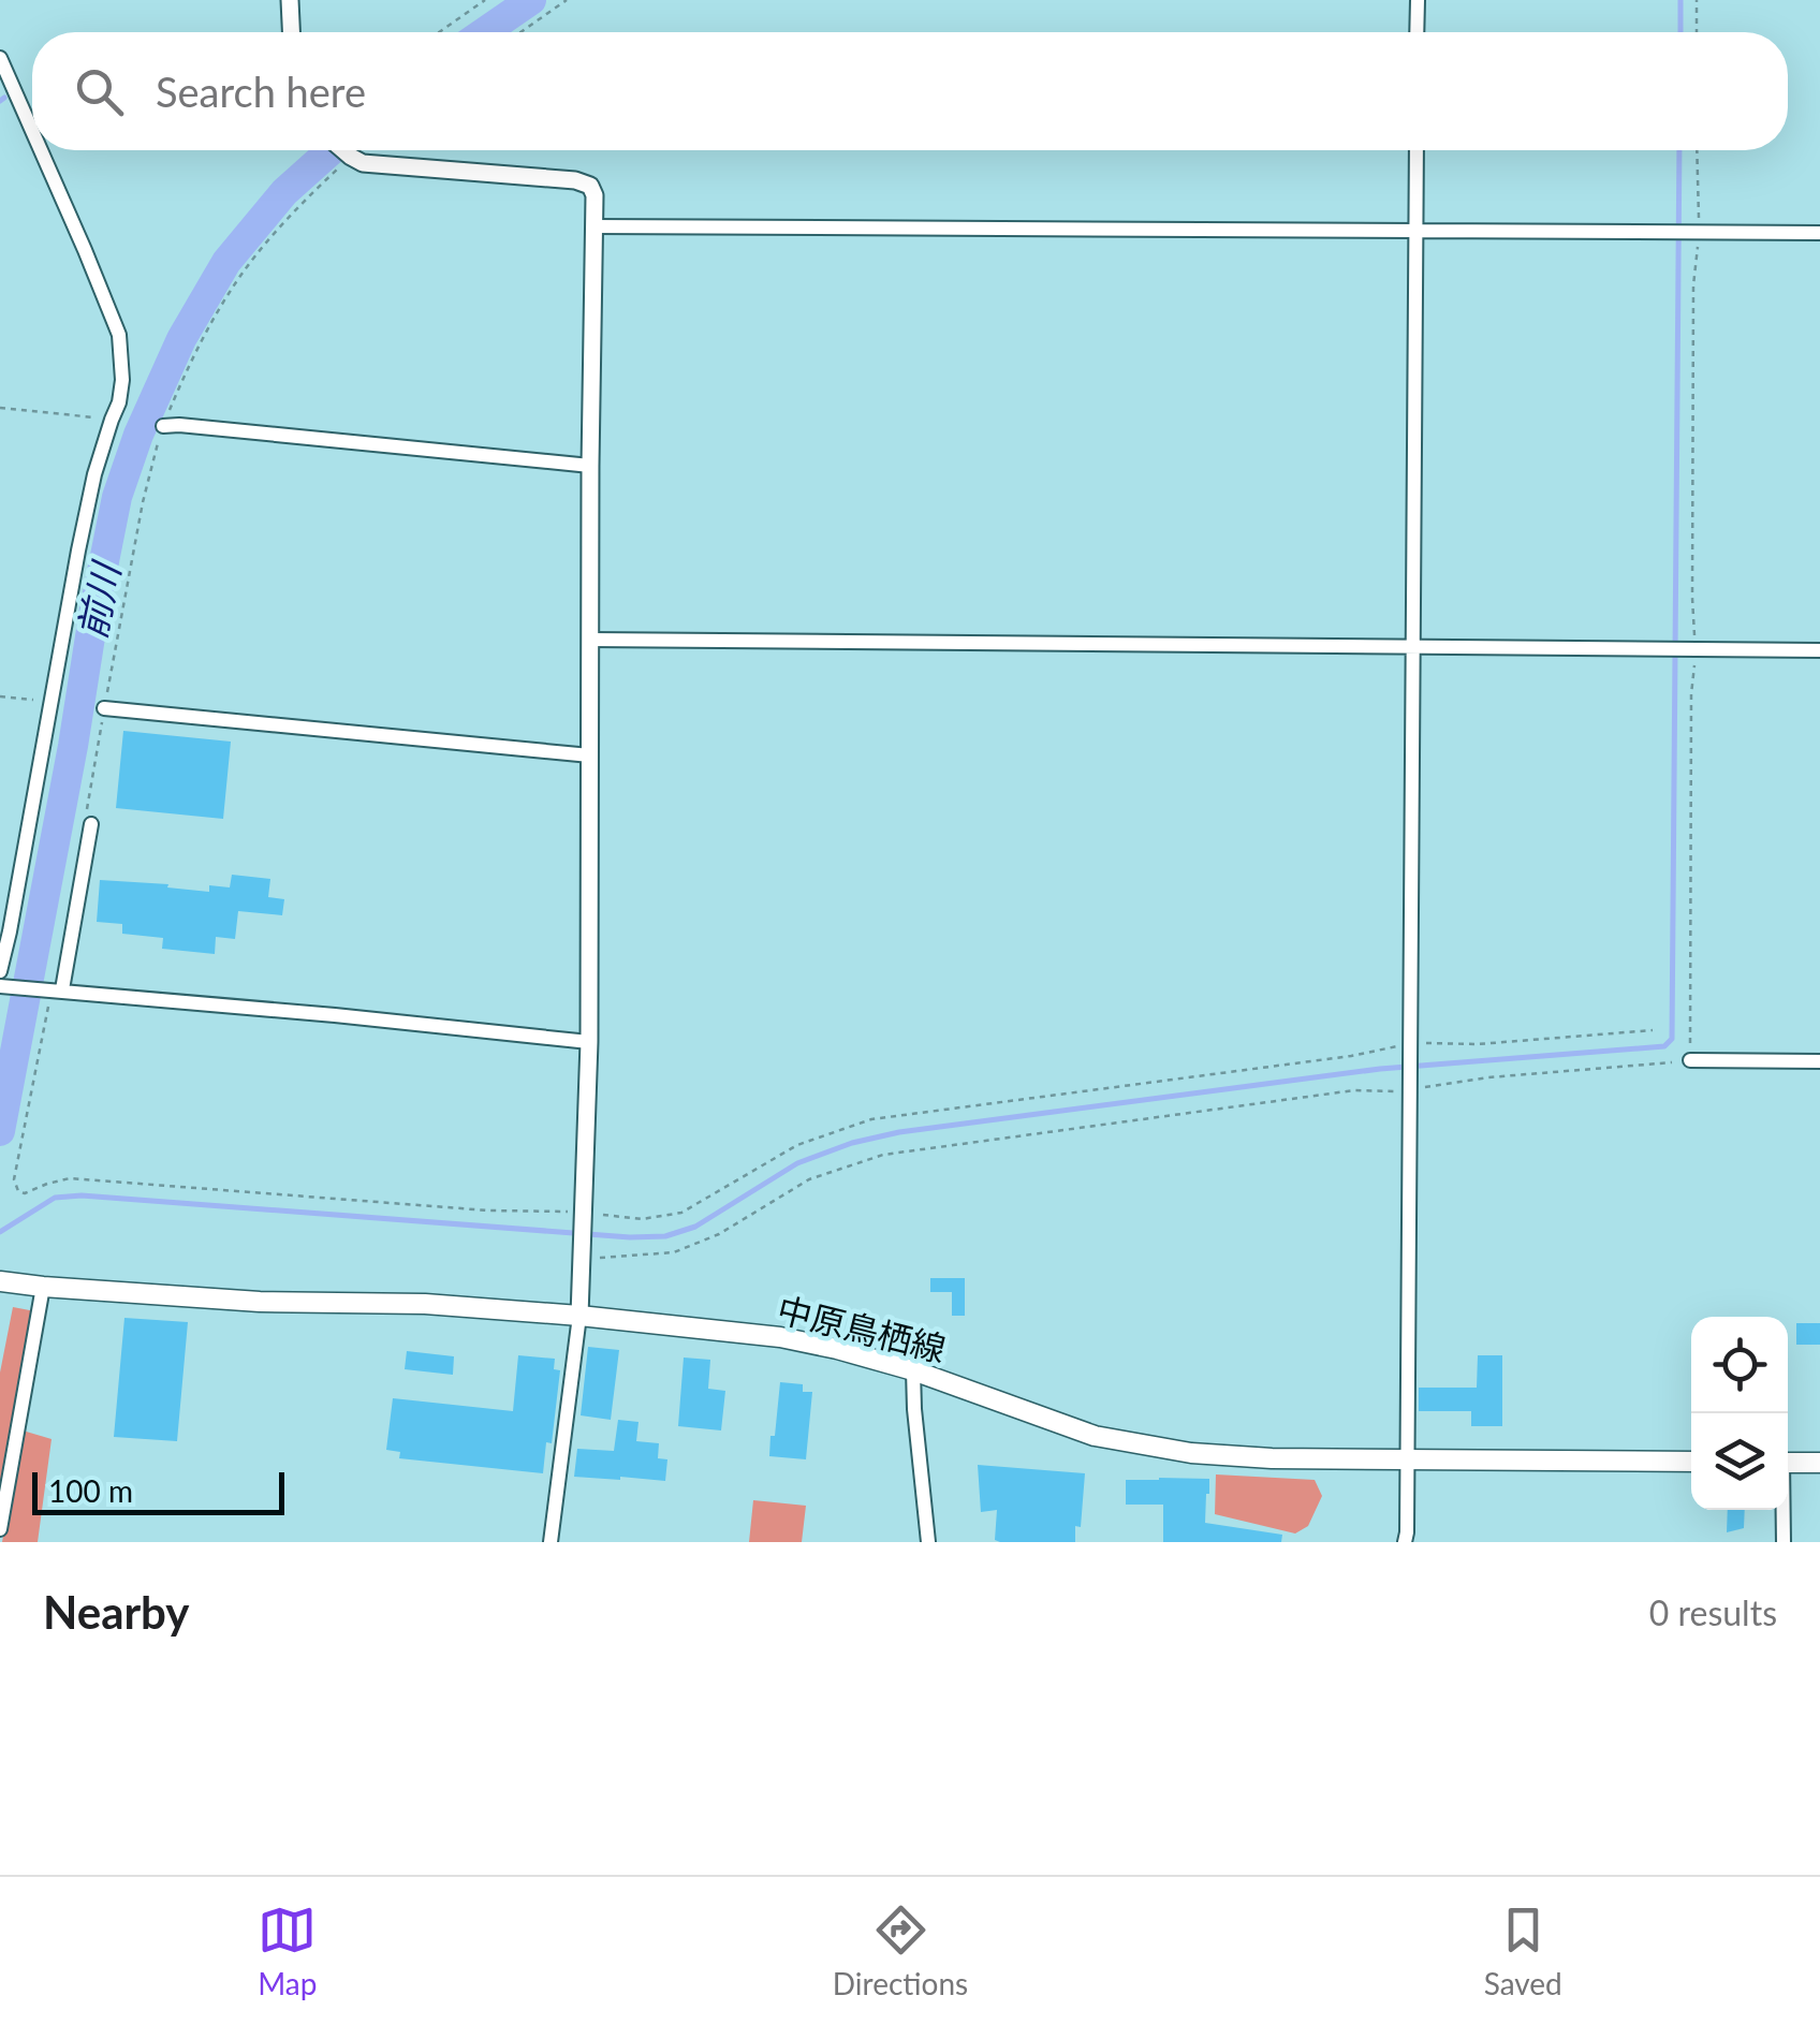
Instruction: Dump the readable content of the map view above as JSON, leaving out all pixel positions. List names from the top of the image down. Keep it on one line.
{"streets":{"main road":["中原鳥栖線"]},"water":["前川"],"scale_bar":"100 m","page":{"search":"Search here","scale":"100 m","heading":["Nearby","0 results"],"nav":["Map","Directions","Saved"]}}
